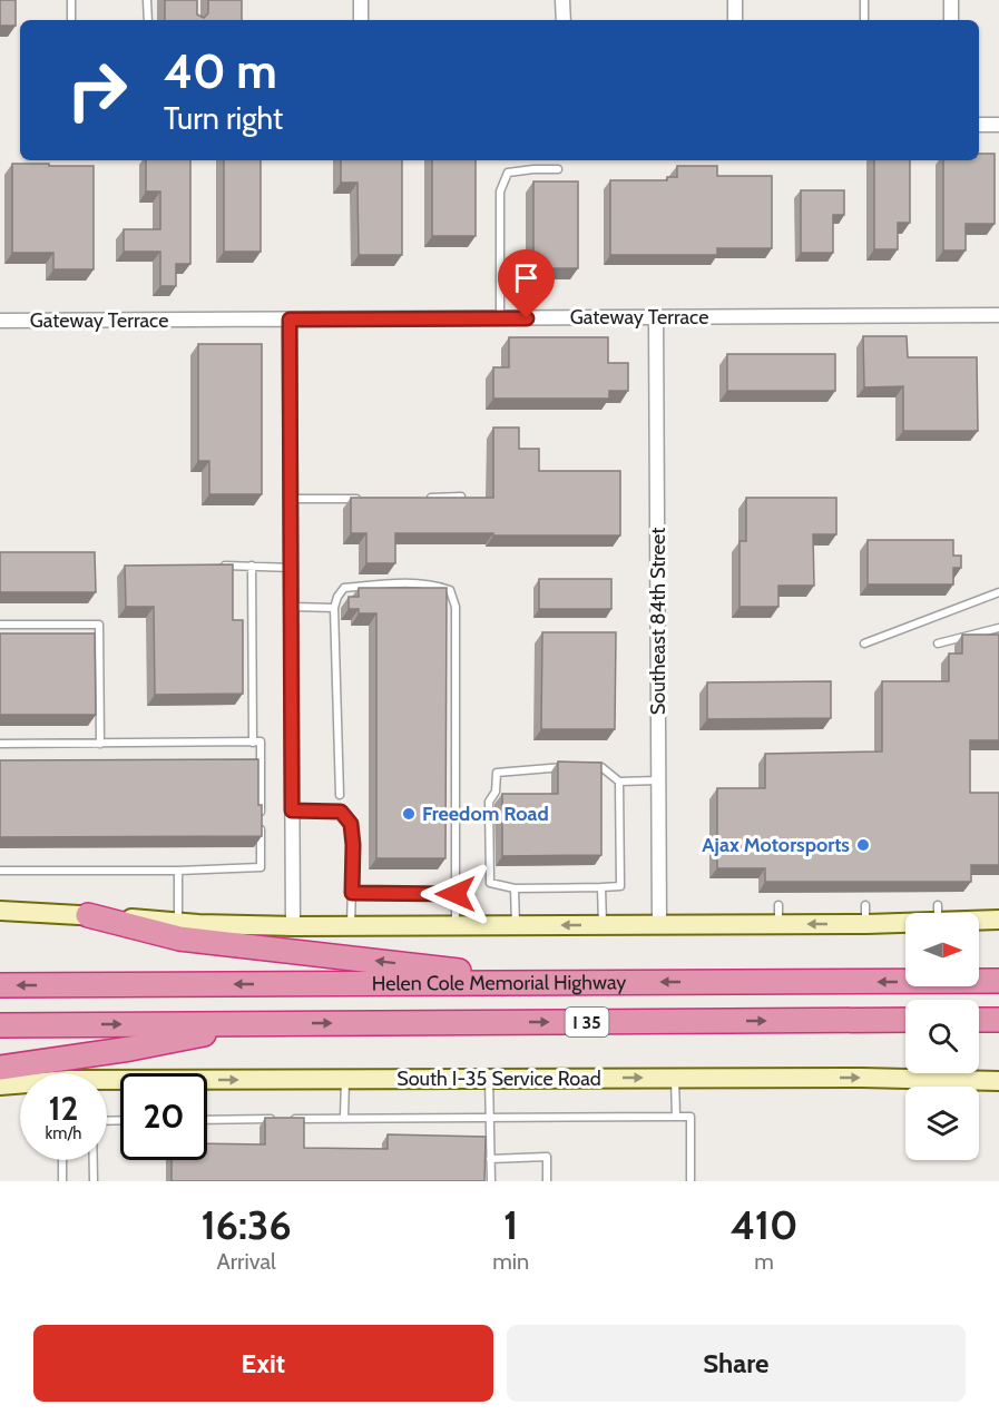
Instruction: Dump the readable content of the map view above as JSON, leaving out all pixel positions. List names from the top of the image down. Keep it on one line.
{"streets":{"highway":["Helen Cole Memorial Highway","I 35"],"main road":["South I-35 Service Road"],"street":["Gateway Terrace","Southeast 84th Street"]},"crossings":[["Gateway Terrace","Southeast 84th Street"]],"places":["Freedom Road","Ajax Motorsports"],"north":"right","page":{"turn":["40 m","Turn right"],"speed":"12 km/h","limit":"20","eta":["16:36","Arrival","1","min","410","m"],"buttons":["Exit","Share"]}}
